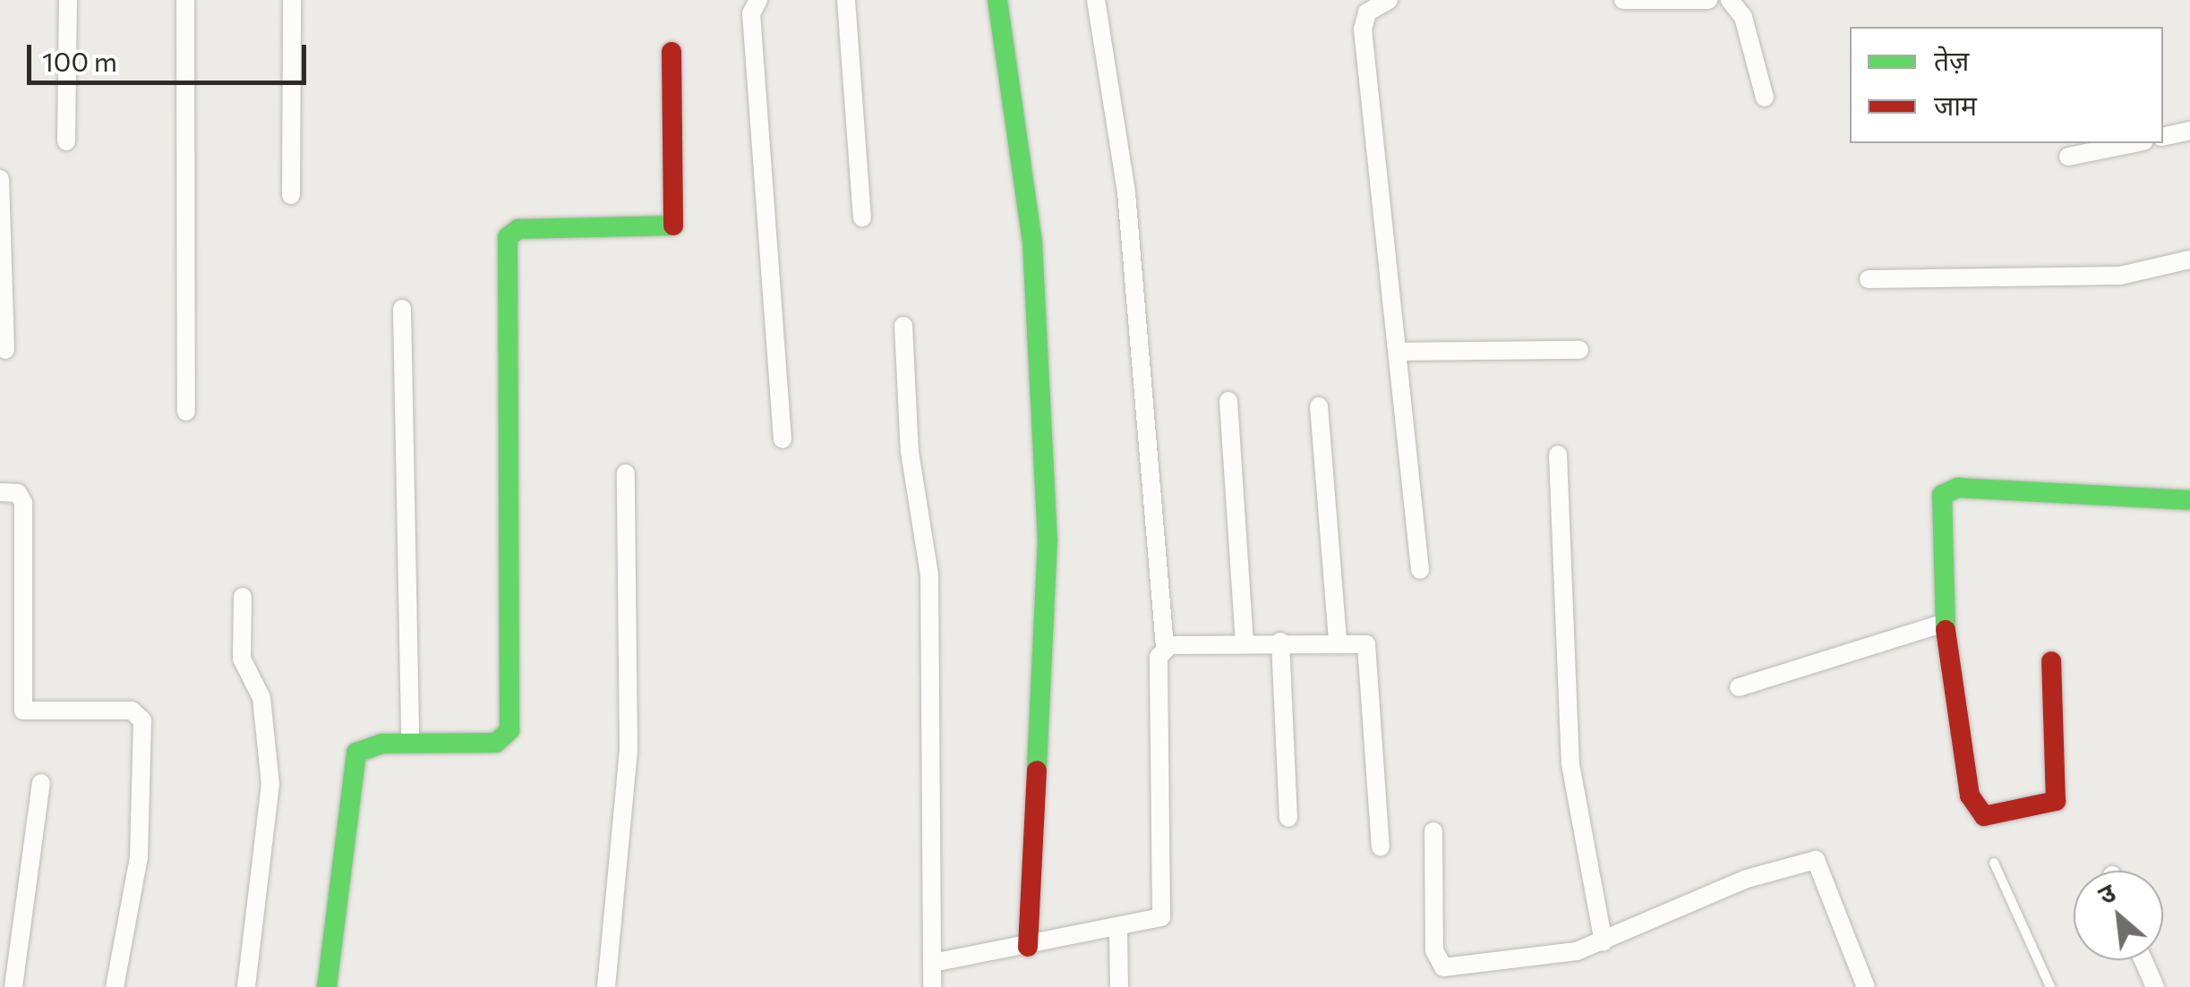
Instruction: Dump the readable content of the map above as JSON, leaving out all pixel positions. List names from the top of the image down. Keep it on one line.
{"legend":["तेज़","जाम"],"scale_bar":"100 m","north":"top left"}
